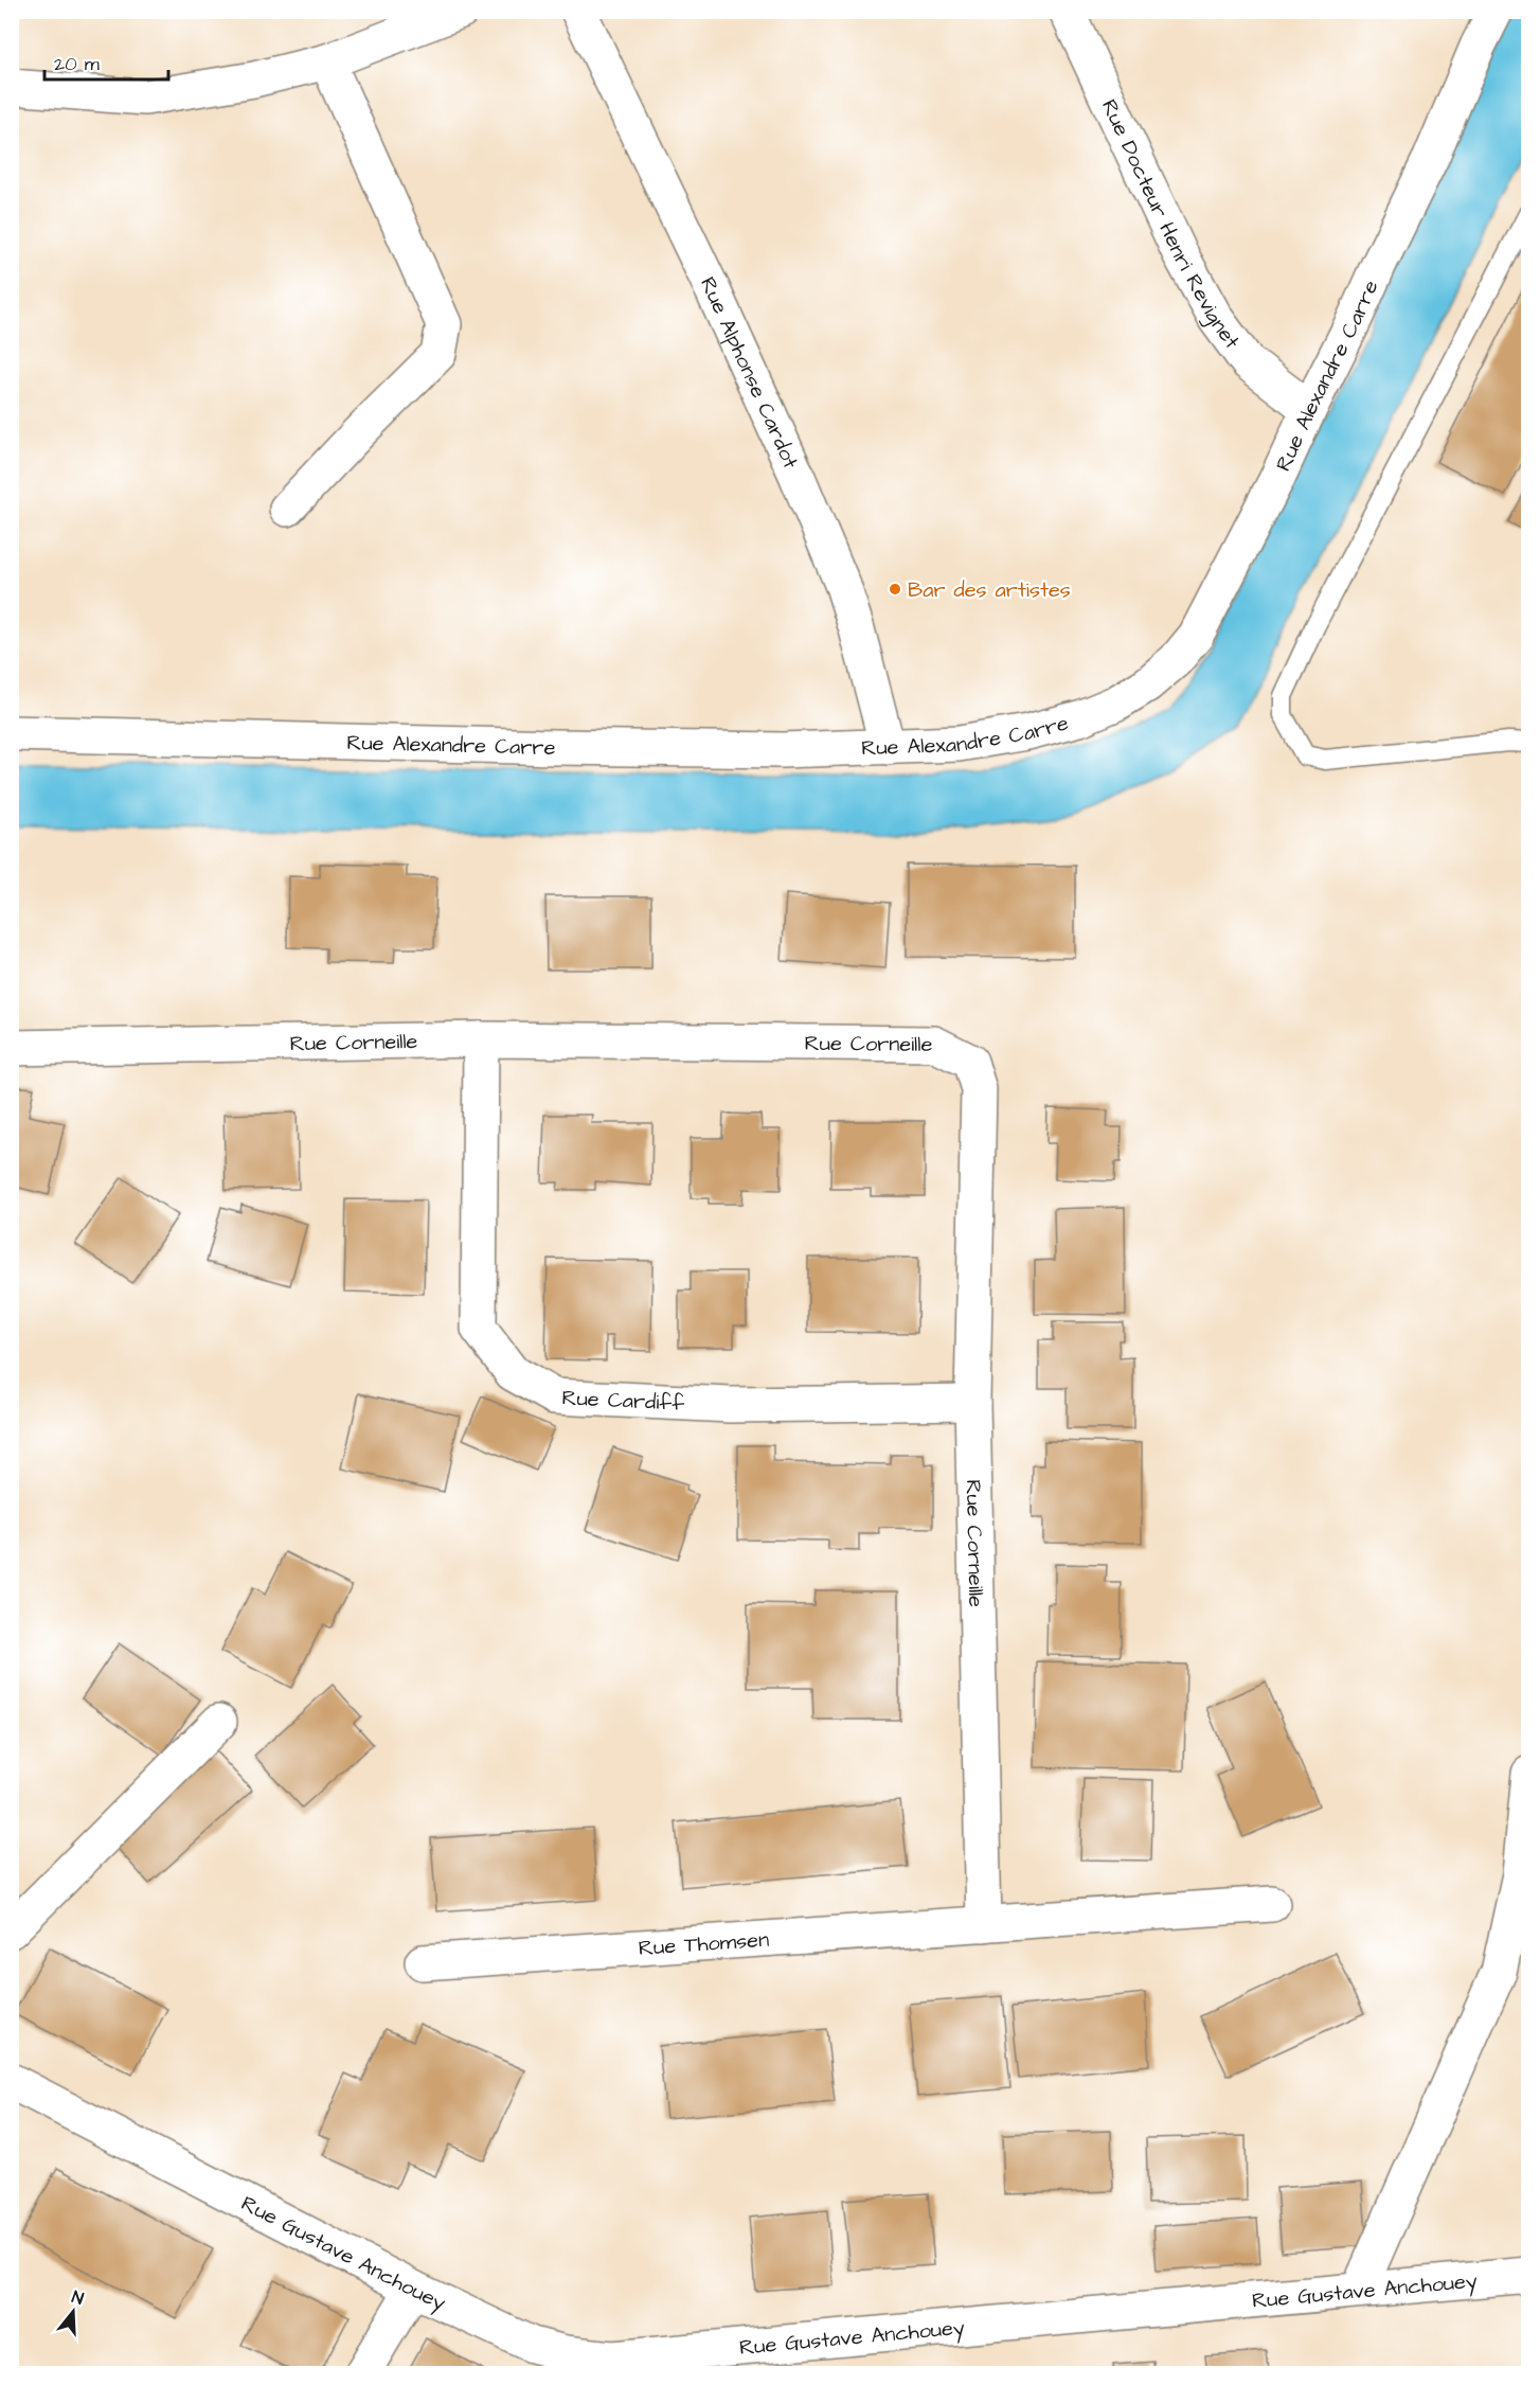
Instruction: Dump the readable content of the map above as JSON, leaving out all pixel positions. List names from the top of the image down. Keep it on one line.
{"streets":{"street":["Rue Docteur Henri Revignet","Rue Alphonse Cardot","Rue Alexandre Carre","Rue Corneille","Rue Cardiff","Rue Thomsen","Rue Gustave Anchouey"]},"crossings":[["Rue Docteur Henri Revignet","Rue Alexandre Carre"],["Rue Alphonse Cardot","Rue Alexandre Carre"],["Rue Corneille","Rue Cardiff"],["Rue Corneille","Rue Thomsen"]],"places":["Bar des artistes"],"scale_bar":"20 m","north":"top"}
